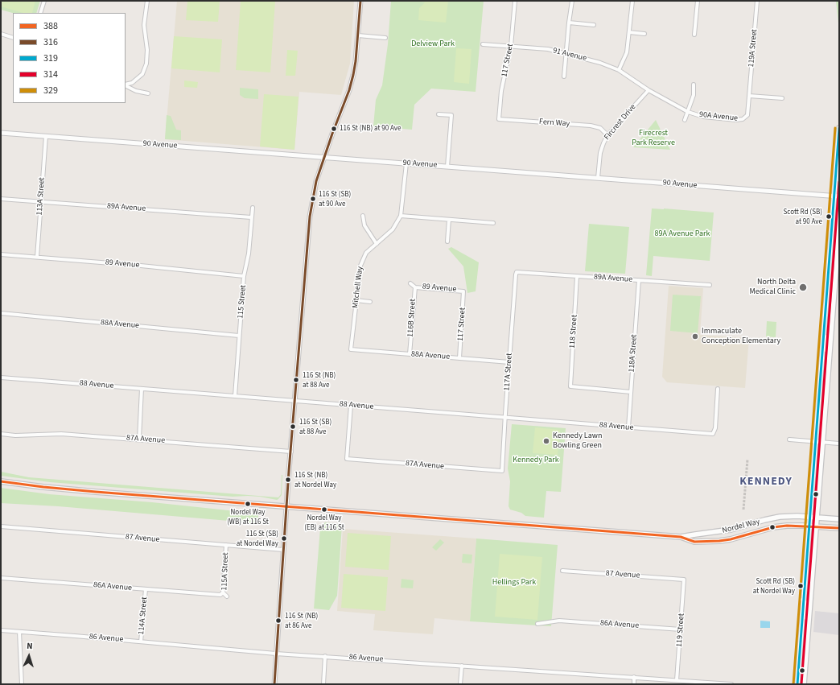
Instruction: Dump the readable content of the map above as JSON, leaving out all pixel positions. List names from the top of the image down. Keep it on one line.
{"streets":{"main road":["Nordel Way"],"street":["119A Street","91 Avenue","117 Street","90A Avenue","Fircrest Drive","Fern Way","90 Avenue","113A Street","89A Avenue","89 Avenue","Mitchell Way","115 Street","116B Street","88A Avenue","118 Street","118A Street","117A Street","88 Avenue","87A Avenue","87 Avenue","115A Street","86A Avenue","114A Street","119 Street","86 Avenue"]},"crossings":[["119A Street","90A Avenue"],["91 Avenue","117 Street"],["91 Avenue","90A Avenue"],["91 Avenue","Fircrest Drive"],["117 Street","Fern Way"],["117 Street","89 Avenue"],["117 Street","88A Avenue"],["90A Avenue","Fircrest Drive"],["Fircrest Drive","Fern Way"],["Fircrest Drive","90 Avenue"],["90 Avenue","113A Street"],["90 Avenue","Mitchell Way"],["113A Street","89A Avenue"],["113A Street","89 Avenue"],["89A Avenue","115 Street"],["89A Avenue","118 Street"],["89A Avenue","118A Street"],["89A Avenue","117A Street"],["89 Avenue","115 Street"],["89 Avenue","116B Street"],["Mitchell Way","88A Avenue"],["115 Street","88A Avenue"],["115 Street","88 Avenue"],["116B Street","88A Avenue"],["88A Avenue","117A Street"],["118 Street","118A Street"],["118A Street","88 Avenue"],["117A Street","88 Avenue"],["117A Street","87A Avenue"],["88 Avenue","87A Avenue"],["87 Avenue","115A Street"],["87 Avenue","119 Street"],["115A Street","86A Avenue"],["86A Avenue","114A Street"],["86A Avenue","119 Street"],["114A Street","86 Avenue"],["119 Street","86 Avenue"]],"districts":["KENNEDY"],"parks":["Delview Park","Firecrest Park Reserve","89A Avenue Park","Kennedy Park","Hellings Park"],"places":["116 St (NB) at 90 Ave","116 St (SB) at 90 Ave","Scott Rd (SB) at 90 Ave","North Delta Medical Clinic","Immaculate Conception Elementary","116 St (NB) at 88 Ave","116 St (SB) at 88 Ave","Kennedy Lawn Bowling Green","116 St (NB) at Nordel Way","Nordel Way (WB) at 116 St","Nordel Way (EB) at 116 St","116 St (SB) at Nordel Way","Scott Rd (SB) at Nordel Way","116 St (NB) at 86 Ave"],"lines":["transit line 316","transit line 319","transit line 329","transit line 314","transit line 388"],"legend":["388","316","319","314","329"],"north":"top"}
